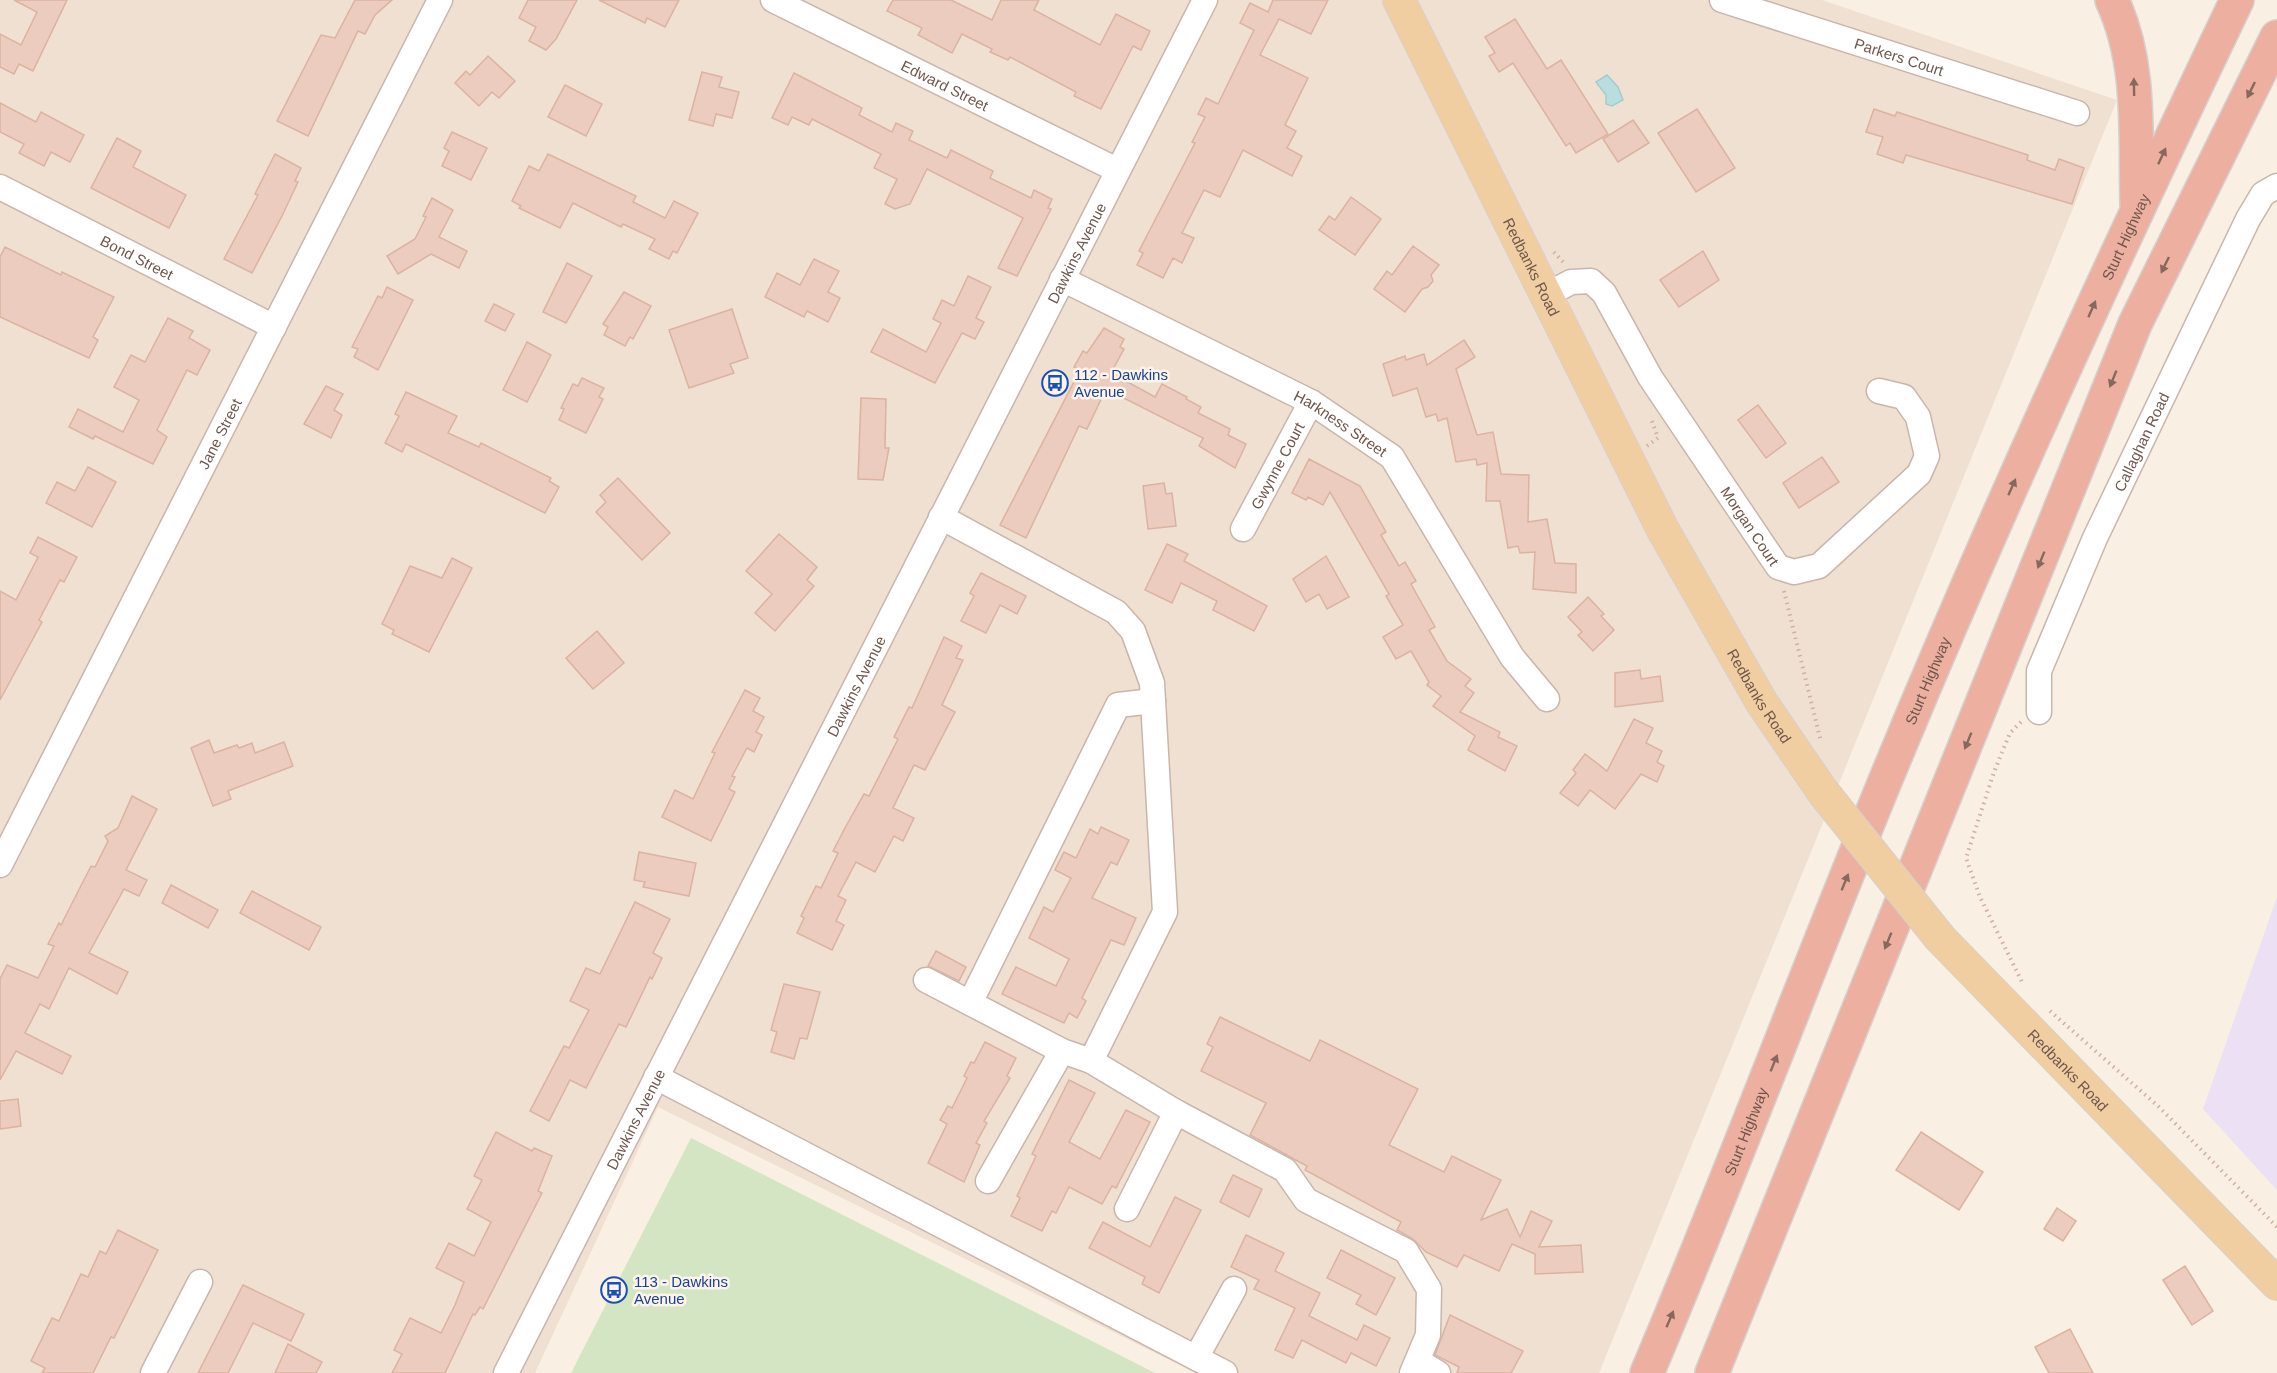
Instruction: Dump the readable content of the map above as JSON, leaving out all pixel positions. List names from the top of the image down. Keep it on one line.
{"streets":{"highway":["Sturt Highway"],"main road":["Redbanks Road"],"street":["Parkers Court","Edward Street","Dawkins Avenue","Bond Street","Harkness Street","Jane Street","Callaghan Road","Gwynne Court","Morgan Court"]},"crossings":[["Edward Street","Dawkins Avenue"],["Dawkins Avenue","Harkness Street"],["Bond Street","Jane Street"],["Redbanks Road","Morgan Court"],["Harkness Street","Gwynne Court"]],"places":{"bus stop":["112 - Dawkins Avenue","113 - Dawkins Avenue"]}}
